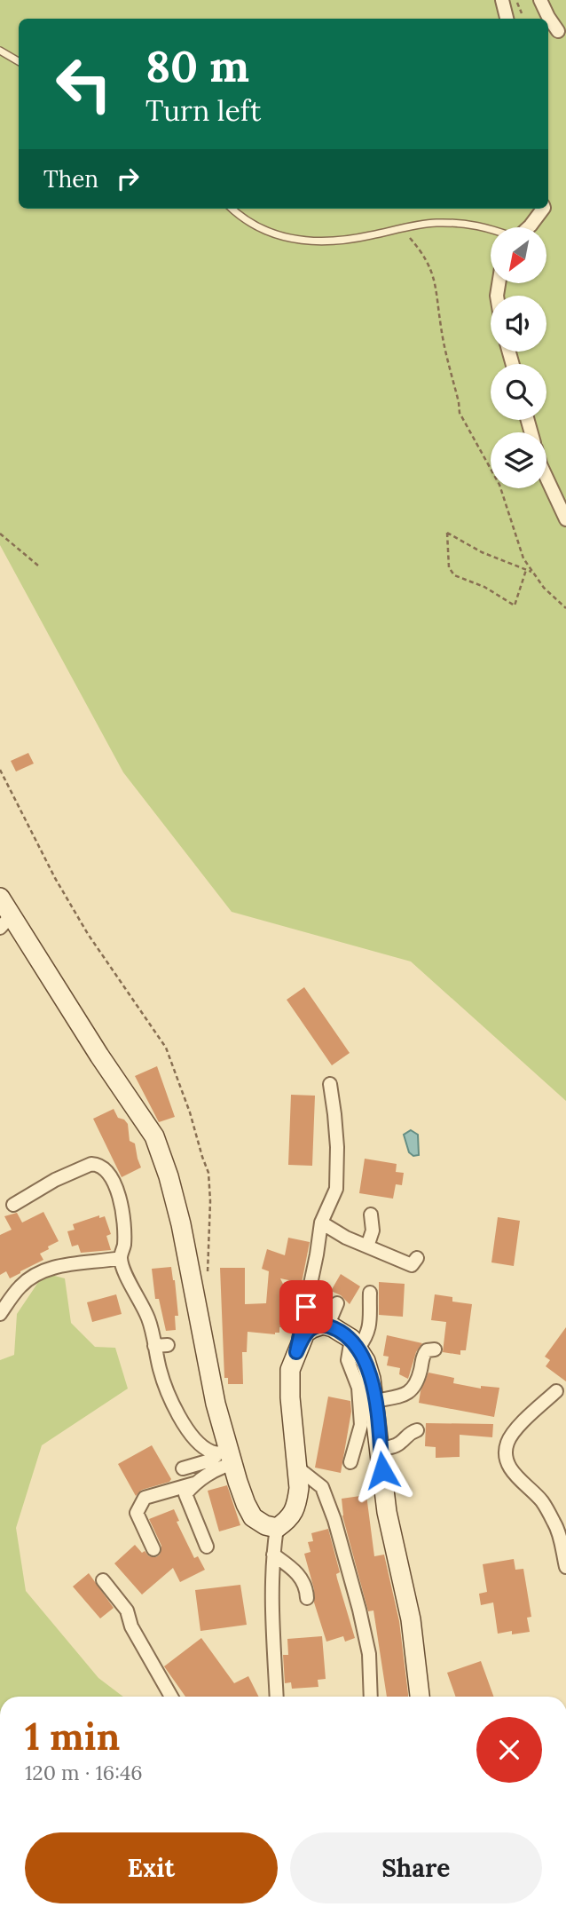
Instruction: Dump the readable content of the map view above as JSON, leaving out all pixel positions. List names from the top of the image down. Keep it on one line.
{"north":"bottom left","page":{"turn":["80 m","Turn left"],"then":"Then","heading":["1 min","120 m · 16:46"],"buttons":["Exit","Share"]}}
